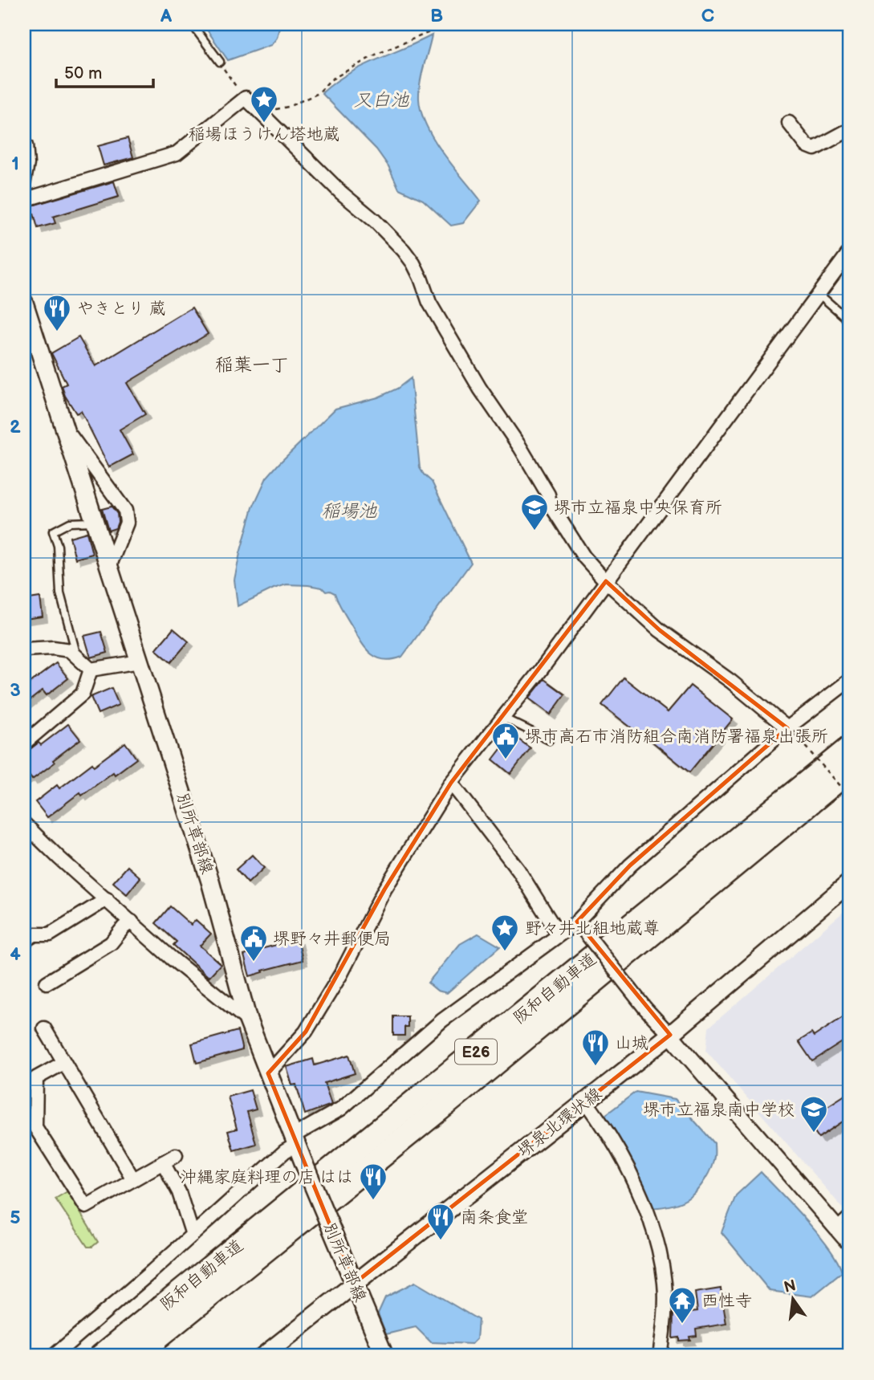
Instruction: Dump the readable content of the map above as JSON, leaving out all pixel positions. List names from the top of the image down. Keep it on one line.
{"streets":{"highway":["阪和自動車道","E26"],"main road":["別所草部線","堺泉北環状線"]},"crossings":[["別所草部線","堺泉北環状線"]],"districts":["稲葉一丁"],"water":["又白池","稲場池"],"places":{"place":["稲場ほうけん塔地蔵","野々井北組地蔵尊"],"restaurant":["やきとり 蔵","山城","沖縄家庭料理の店 はは","南条食堂"],"school or university":["堺市立福泉中央保育所","堺市立福泉南中学校"],"public building":["堺市高石市消防組合南消防署福泉出張所","堺野々井郵便局"],"temple":["西性寺"]},"scale_bar":"50 m","north":"top","grid":{"columns":["A","B","C"],"rows":["1","2","3","4","5"]}}
